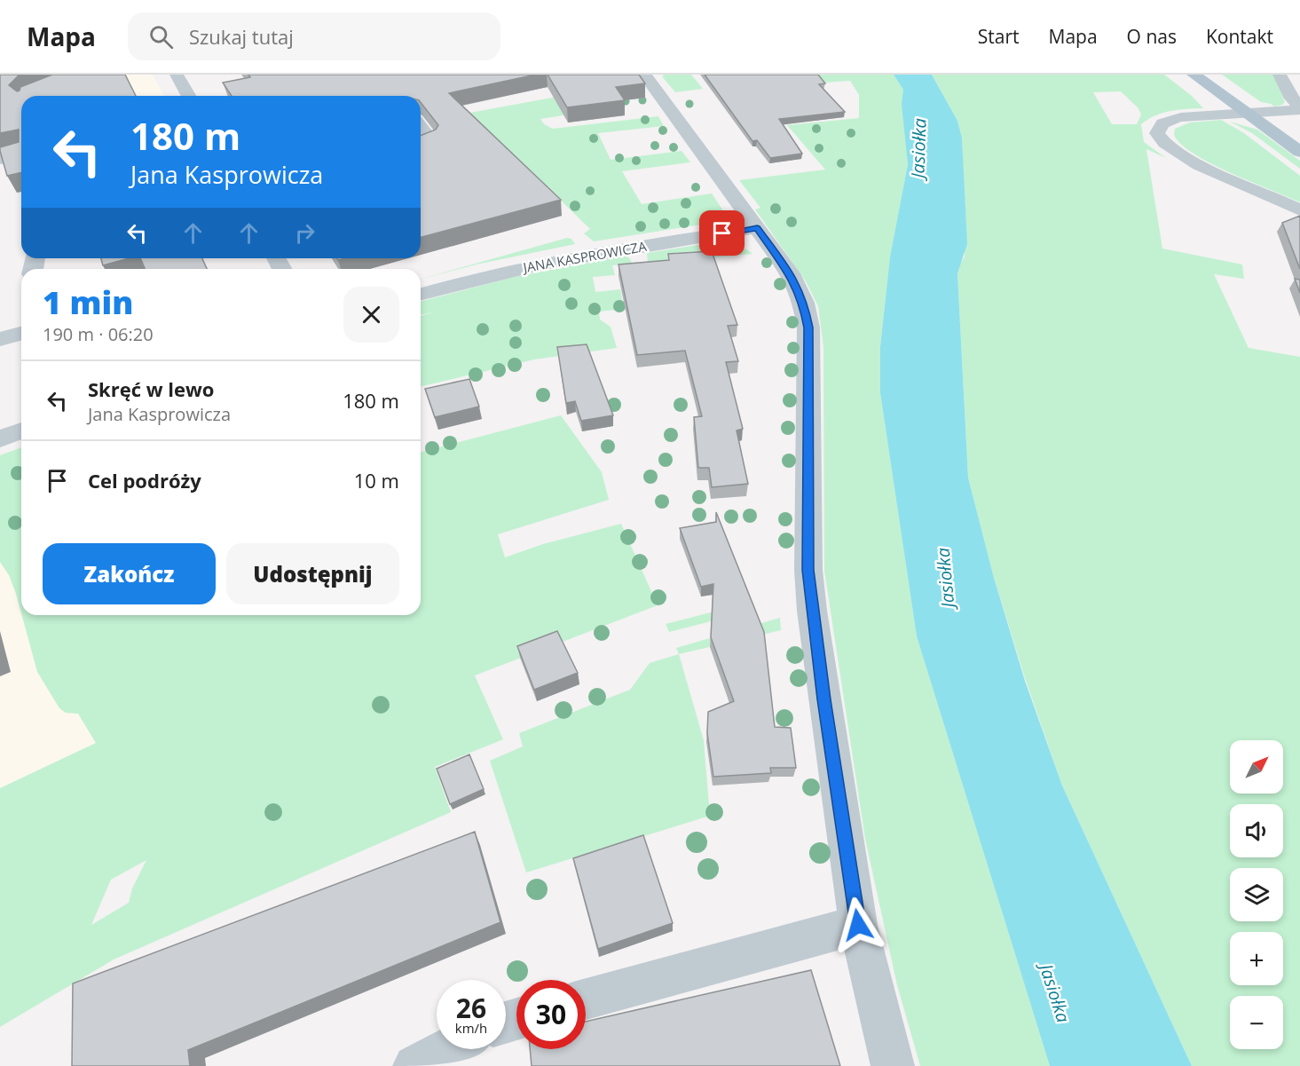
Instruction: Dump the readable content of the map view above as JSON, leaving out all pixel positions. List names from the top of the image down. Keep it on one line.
{"streets":{"street":["JANA KASPROWICZA"]},"water":["Jasiołka"],"north":"top right","page":{"header":"Mapa","search":"Szukaj tutaj","nav":["Start","Mapa","O nas","Kontakt"],"turn":["180 m","Jana Kasprowicza"],"heading":["1 min","190 m · 06:20"],"list":[{"name":"Skręć w lewo","note":"Jana Kasprowicza","value":"180 m"},{"name":"Cel podróży","value":"10 m"}],"buttons":["Zakończ","Udostępnij"],"map_buttons":["+","−"],"speed":"26 km/h","limit":"30"}}
